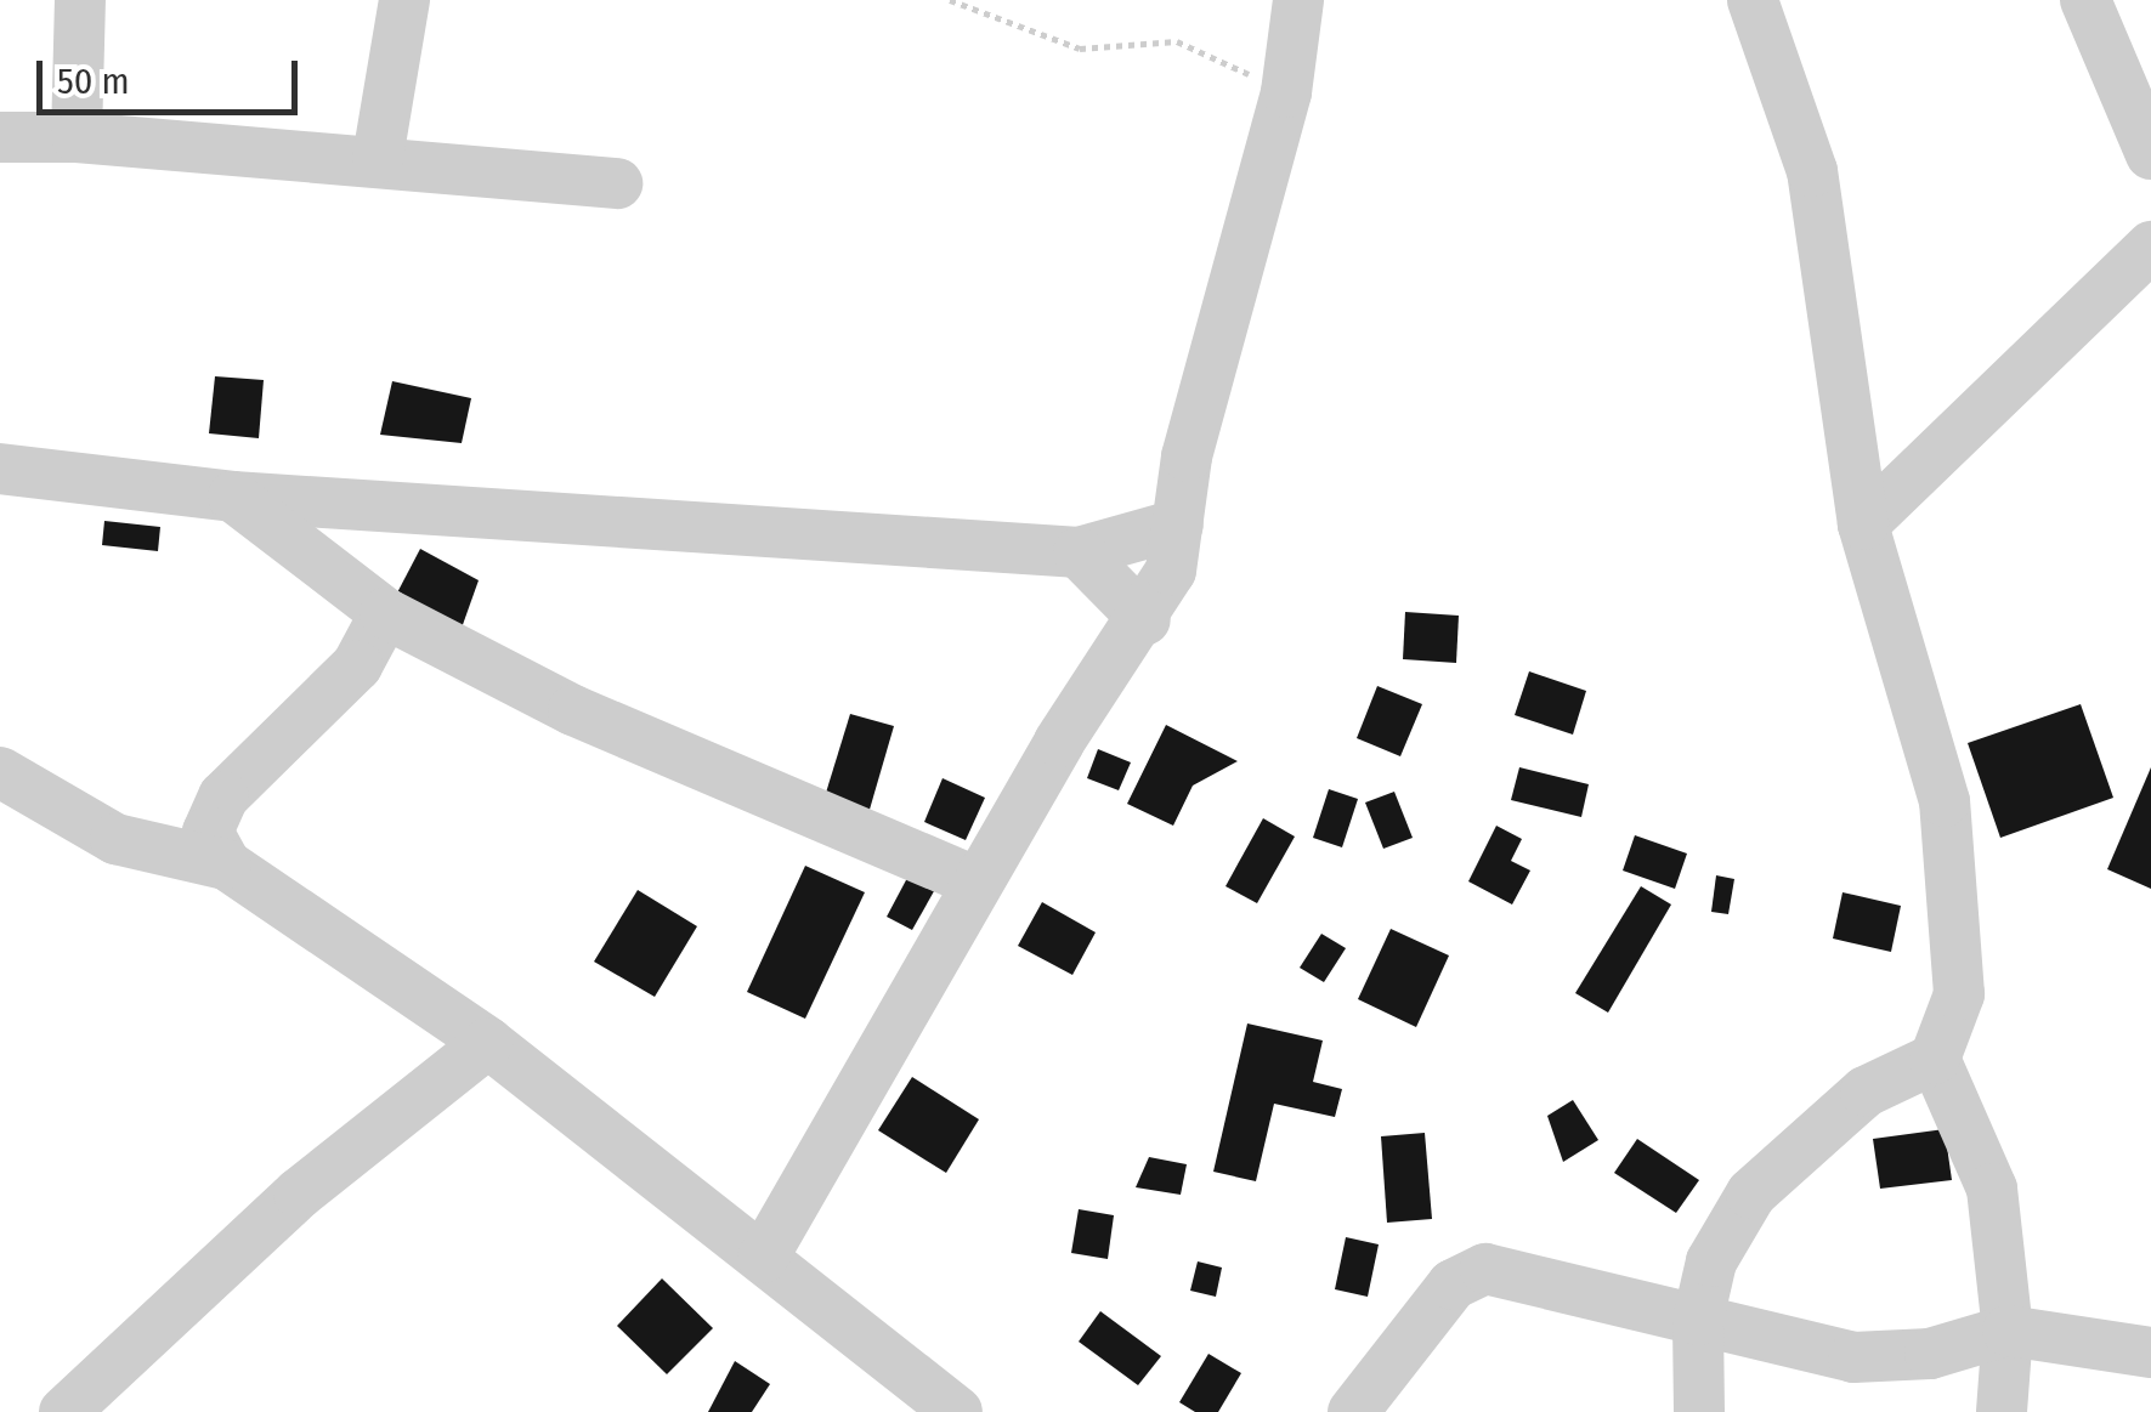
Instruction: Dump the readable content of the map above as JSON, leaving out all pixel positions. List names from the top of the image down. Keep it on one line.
{"scale_bar":"50 m"}
